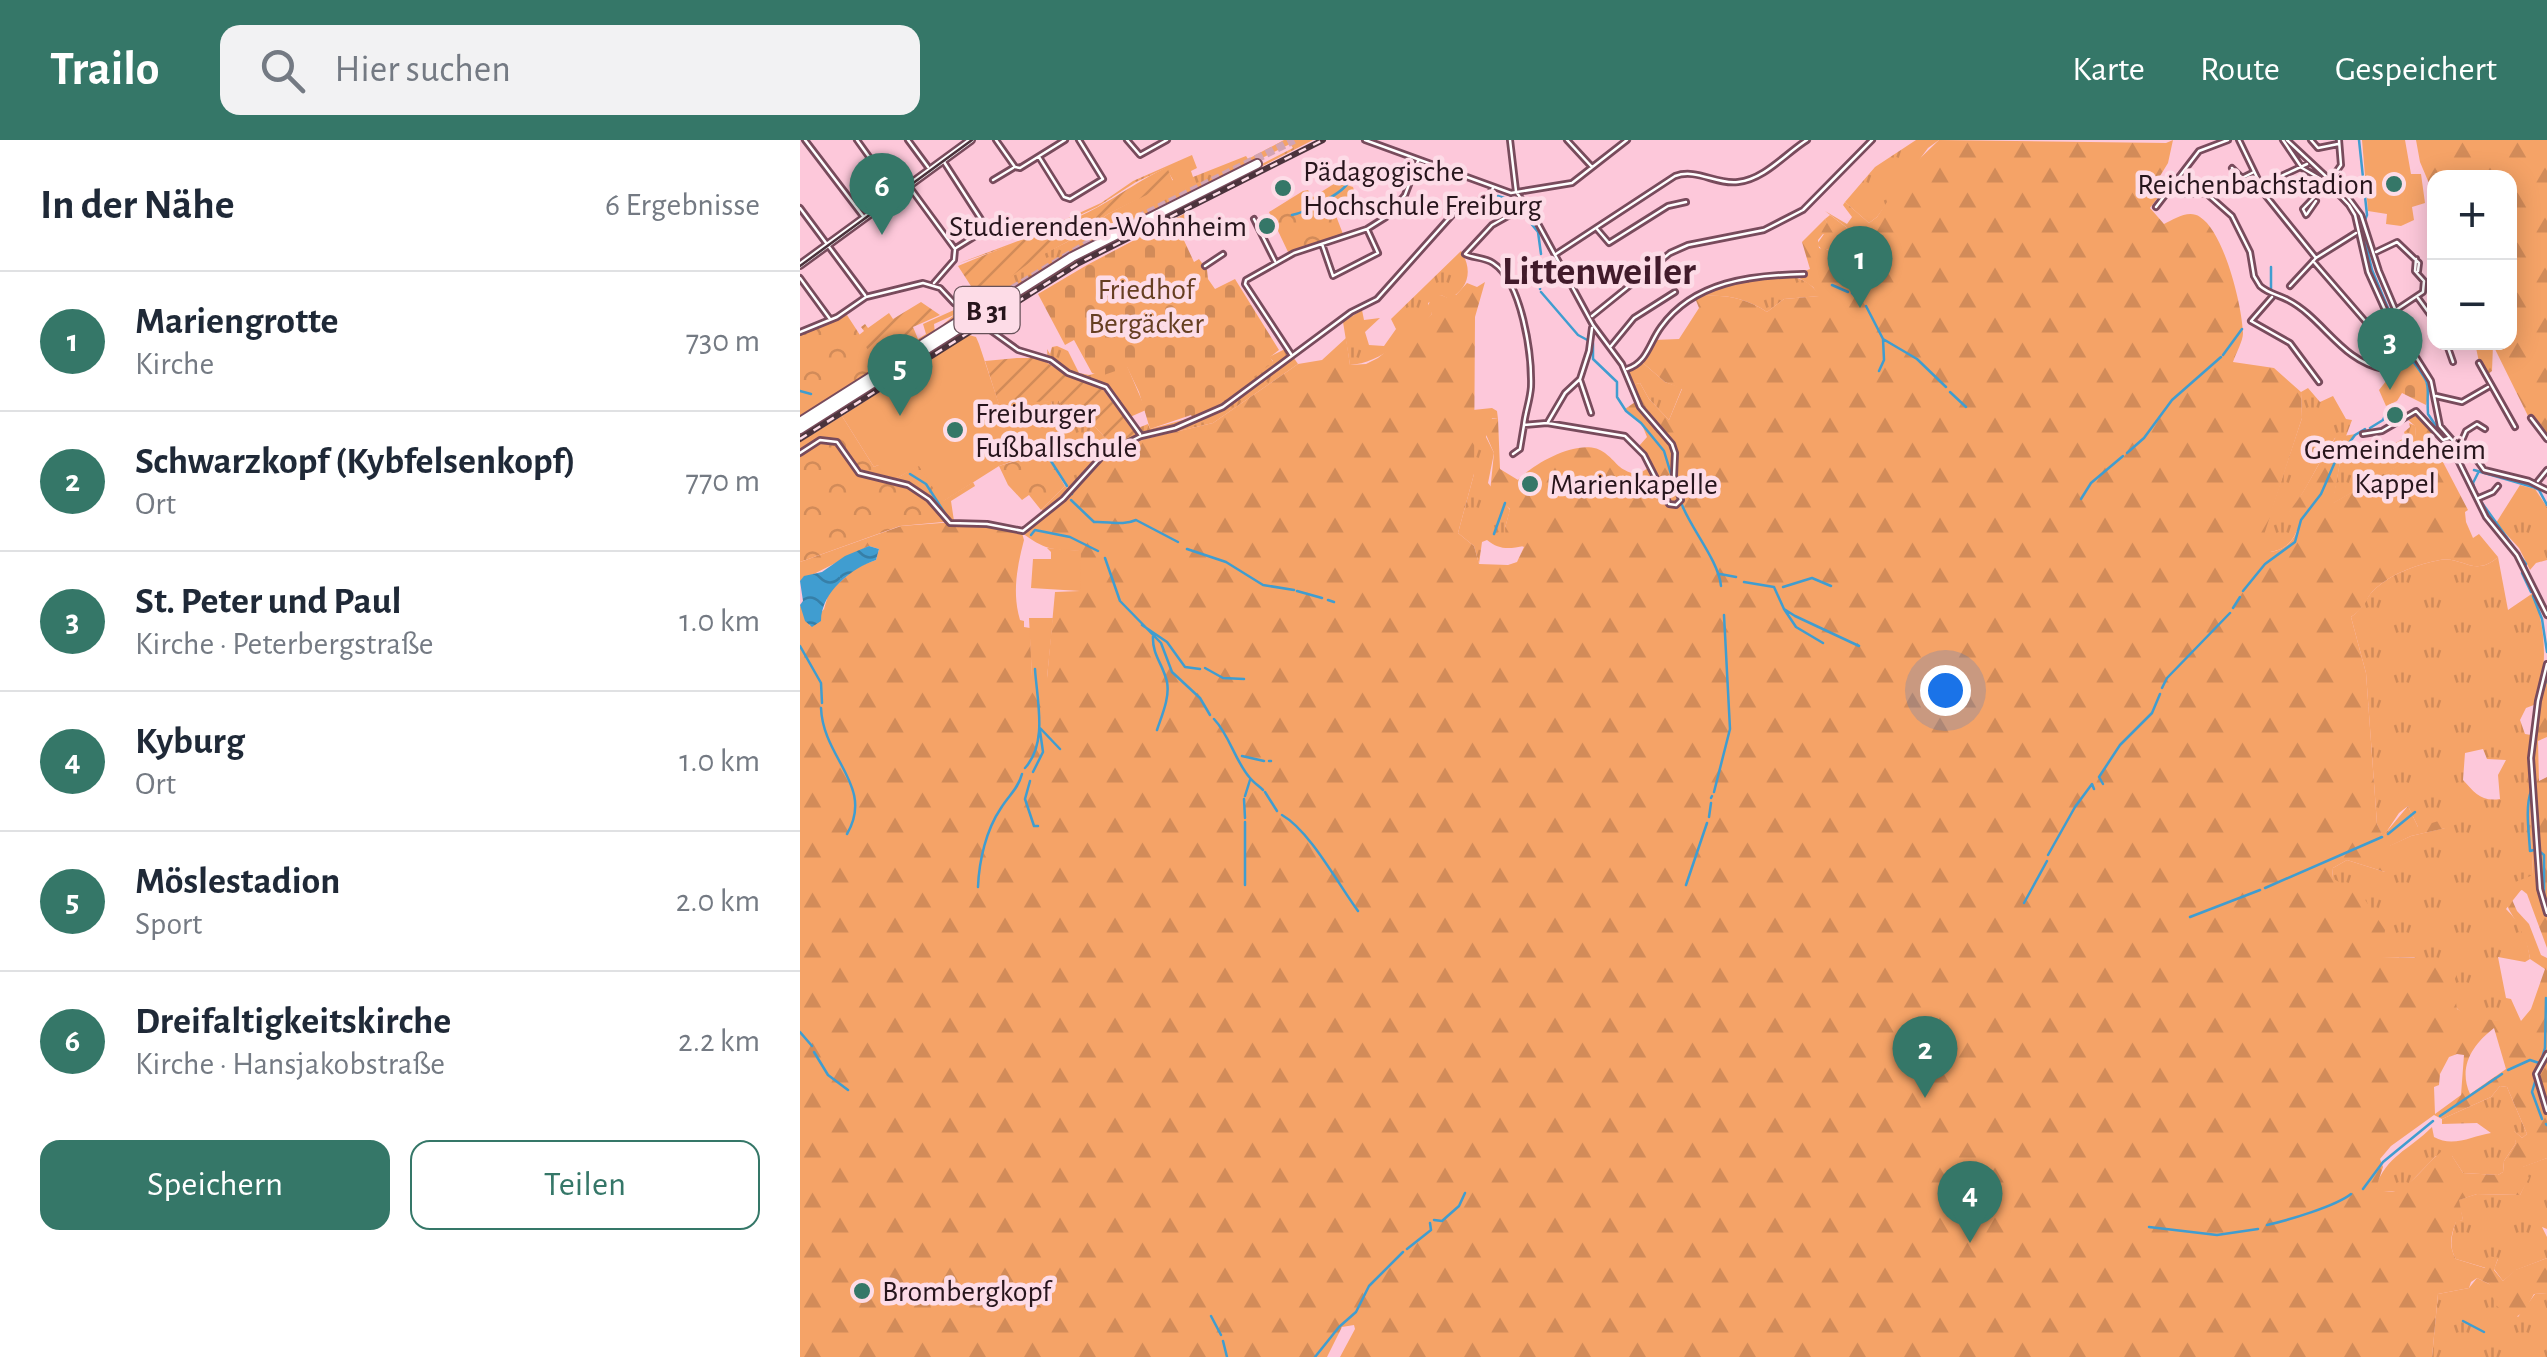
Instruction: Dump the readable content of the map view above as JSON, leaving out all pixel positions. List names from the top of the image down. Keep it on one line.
{"streets":{"highway":["B 31"]},"districts":["Littenweiler"],"parks":["Friedhof Bergäcker"],"places":["Reichenbachstadion","Pädagogische Hochschule Freiburg","Studierenden-Wohnheim","Gemeindeheim Kappel","Freiburger Fußballschule","Marienkapelle","Brombergkopf"],"page":{"header":"Trailo","search":"Hier suchen","nav":["Karte","Route","Gespeichert"],"heading":["In der Nähe","6 Ergebnisse"],"pins":["6","1","3","5","2","4"],"map_buttons":["+","−"],"list":[{"mark":"1","name":"Mariengrotte","note":"Kirche","value":"730 m"},{"mark":"2","name":"Schwarzkopf (Kybfelsenkopf)","note":"Ort","value":"770 m"},{"mark":"3","name":"St. Peter und Paul","note":"Kirche · Peterbergstraße","value":"1.0 km"},{"mark":"4","name":"Kyburg","note":"Ort","value":"1.0 km"},{"mark":"5","name":"Möslestadion","note":"Sport","value":"2.0 km"},{"mark":"6","name":"Dreifaltigkeitskirche","note":"Kirche · Hansjakobstraße","value":"2.2 km"}],"buttons":["Speichern","Teilen"]}}
